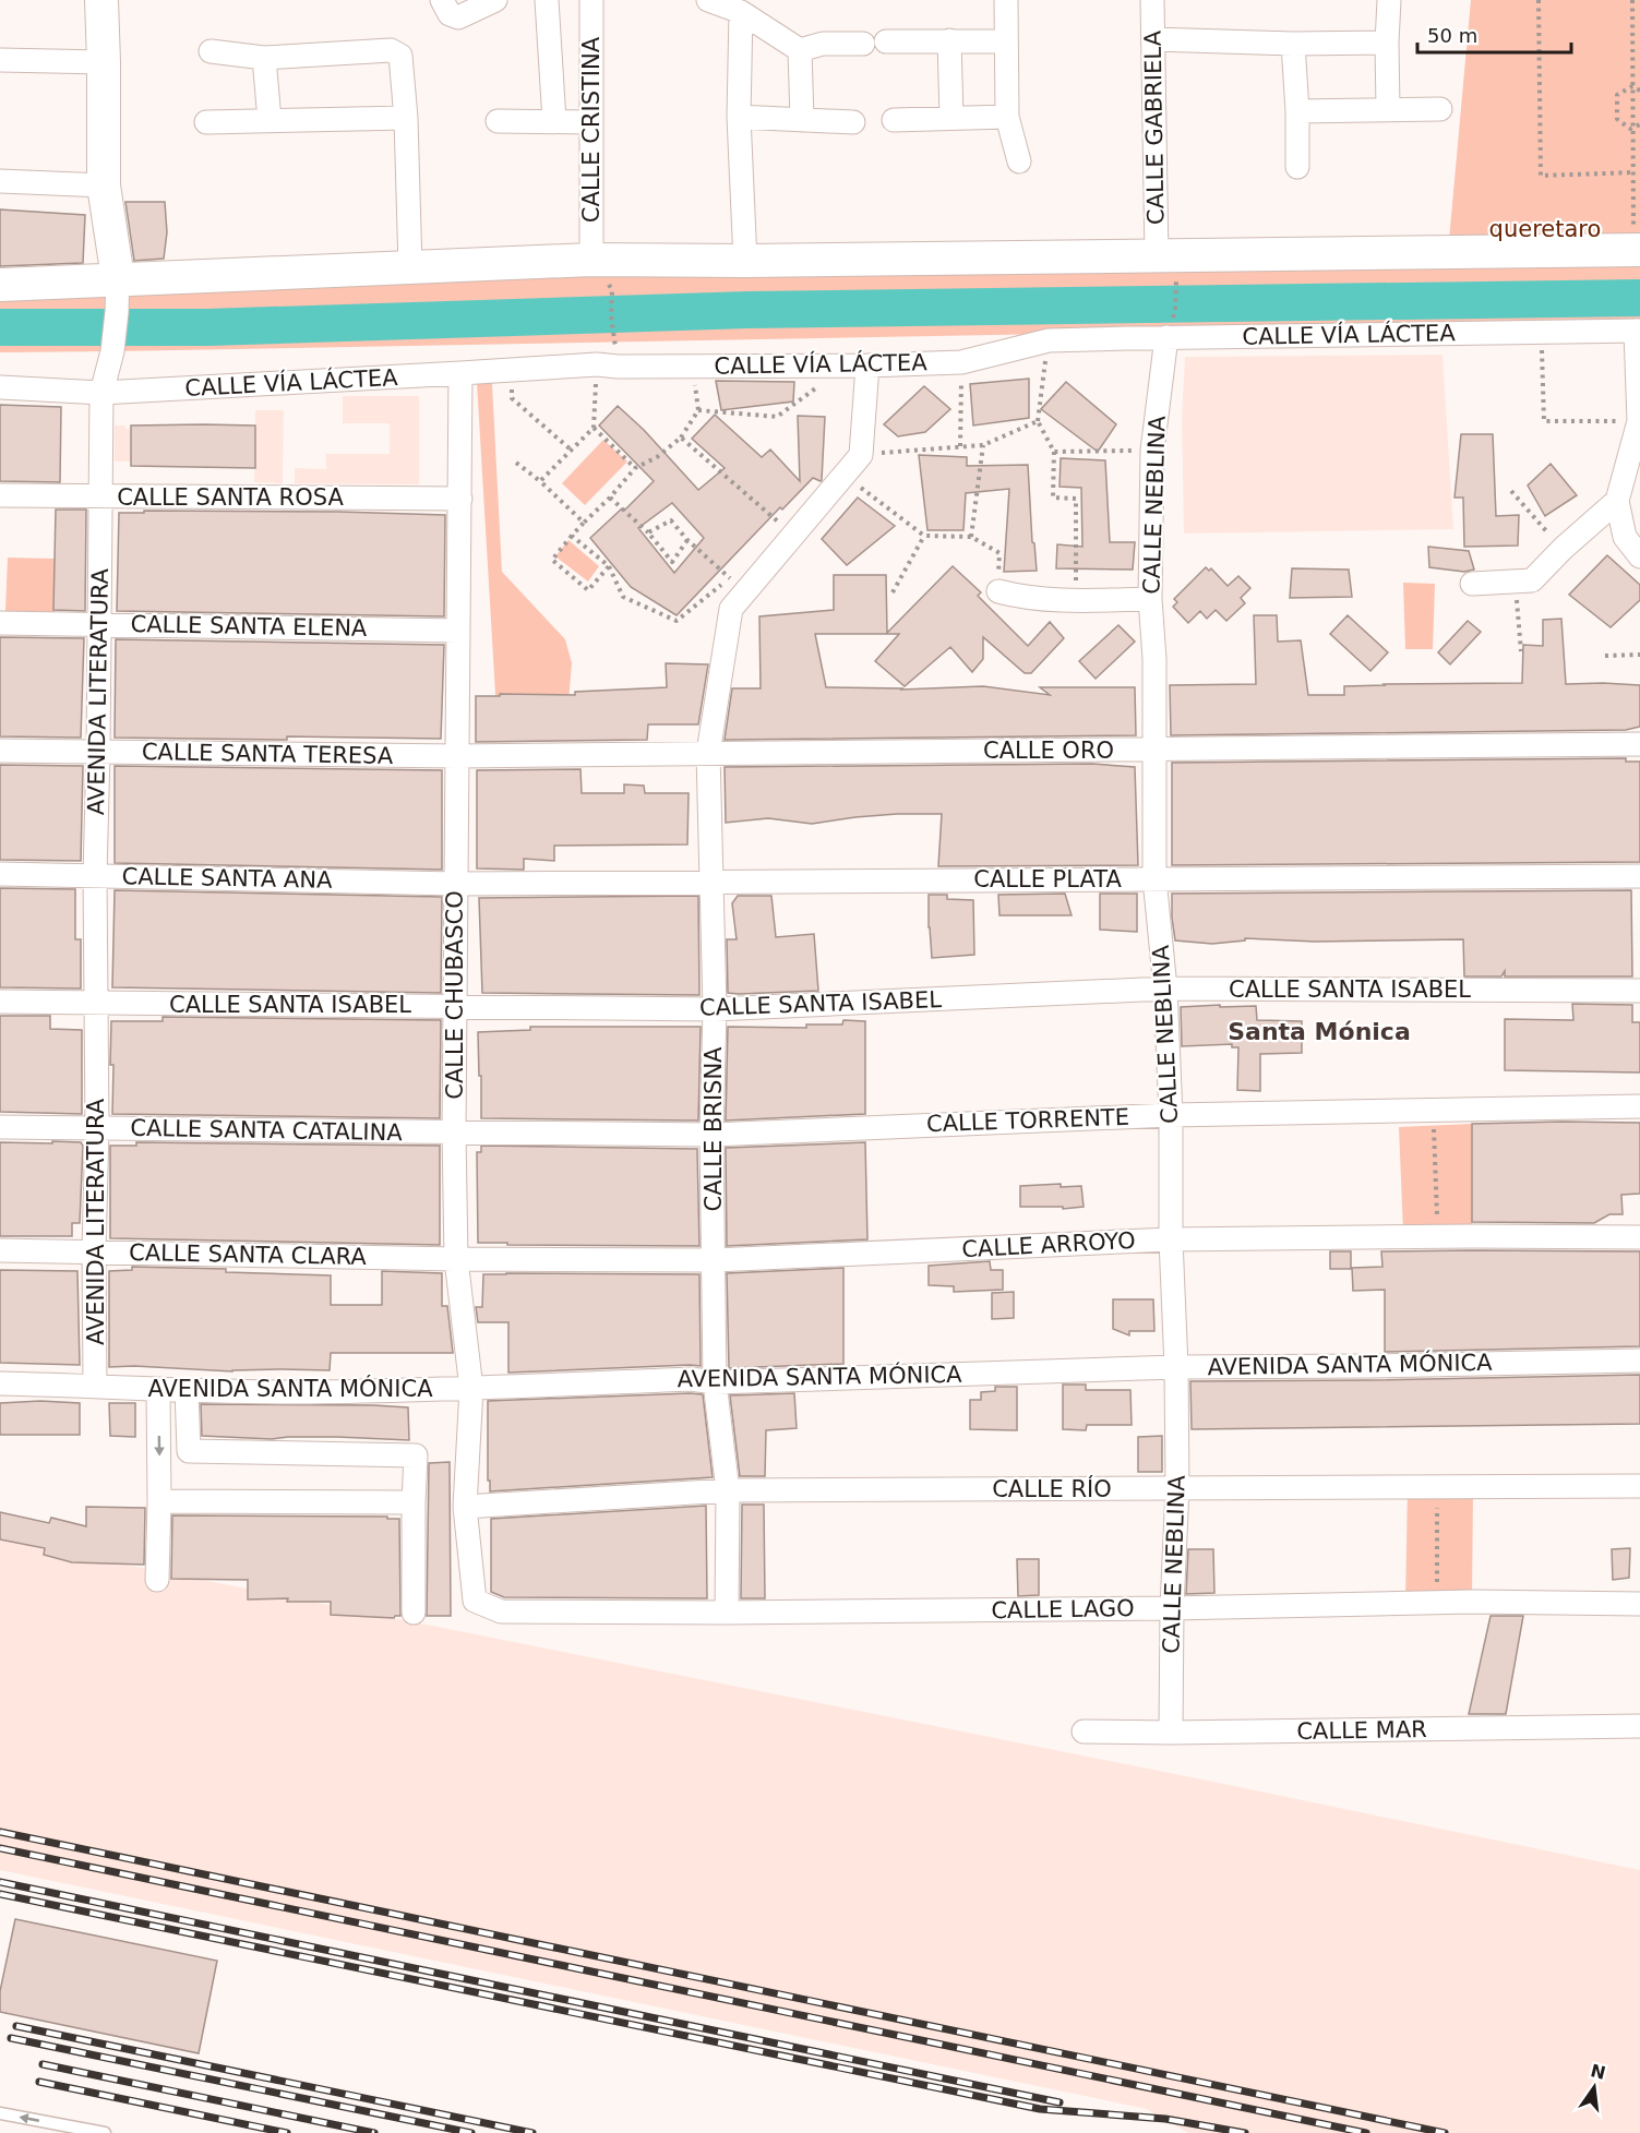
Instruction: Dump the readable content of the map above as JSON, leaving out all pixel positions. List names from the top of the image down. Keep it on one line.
{"streets":{"street":["CALLE GABRIELA","CALLE CRISTINA","CALLE VÍA LÁCTEA","CALLE SANTA ROSA","CALLE NEBLINA","CALLE SANTA ELENA","AVENIDA LITERATURA","CALLE ORO","CALLE SANTA TERESA","CALLE SANTA ANA","CALLE PLATA","CALLE SANTA ISABEL","CALLE CHUBASCO","CALLE TORRENTE","CALLE BRISNA","CALLE SANTA CATALINA","CALLE ARROYO","CALLE SANTA CLARA","AVENIDA SANTA MÓNICA","CALLE RÍO","CALLE LAGO","CALLE MAR"]},"crossings":[["CALLE VÍA LÁCTEA","CALLE NEBLINA"],["CALLE VÍA LÁCTEA","AVENIDA LITERATURA"],["CALLE VÍA LÁCTEA","CALLE CHUBASCO"],["CALLE SANTA ROSA","AVENIDA LITERATURA"],["CALLE SANTA ROSA","CALLE CHUBASCO"],["CALLE NEBLINA","CALLE ORO"],["CALLE NEBLINA","CALLE PLATA"],["CALLE NEBLINA","CALLE SANTA ISABEL"],["CALLE NEBLINA","CALLE TORRENTE"],["CALLE NEBLINA","CALLE ARROYO"],["CALLE NEBLINA","AVENIDA SANTA MÓNICA"],["CALLE NEBLINA","CALLE RÍO"],["CALLE NEBLINA","CALLE LAGO"],["CALLE NEBLINA","CALLE MAR"],["CALLE SANTA ELENA","AVENIDA LITERATURA"],["CALLE SANTA ELENA","CALLE CHUBASCO"],["AVENIDA LITERATURA","CALLE SANTA TERESA"],["AVENIDA LITERATURA","CALLE SANTA ANA"],["AVENIDA LITERATURA","CALLE SANTA ISABEL"],["AVENIDA LITERATURA","CALLE SANTA CATALINA"],["AVENIDA LITERATURA","CALLE SANTA CLARA"],["AVENIDA LITERATURA","AVENIDA SANTA MÓNICA"],["CALLE ORO","CALLE SANTA TERESA"],["CALLE ORO","CALLE CHUBASCO"],["CALLE ORO","CALLE BRISNA"],["CALLE SANTA TERESA","CALLE CHUBASCO"],["CALLE SANTA ANA","CALLE PLATA"],["CALLE SANTA ANA","CALLE CHUBASCO"],["CALLE PLATA","CALLE CHUBASCO"],["CALLE PLATA","CALLE BRISNA"],["CALLE SANTA ISABEL","CALLE CHUBASCO"],["CALLE SANTA ISABEL","CALLE BRISNA"],["CALLE CHUBASCO","CALLE TORRENTE"],["CALLE CHUBASCO","CALLE SANTA CATALINA"],["CALLE CHUBASCO","CALLE ARROYO"],["CALLE CHUBASCO","CALLE SANTA CLARA"],["CALLE CHUBASCO","AVENIDA SANTA MÓNICA"],["CALLE CHUBASCO","CALLE RÍO"],["CALLE CHUBASCO","CALLE LAGO"],["CALLE TORRENTE","CALLE BRISNA"],["CALLE TORRENTE","CALLE SANTA CATALINA"],["CALLE BRISNA","CALLE ARROYO"],["CALLE BRISNA","AVENIDA SANTA MÓNICA"],["CALLE BRISNA","CALLE RÍO"],["CALLE BRISNA","CALLE LAGO"],["CALLE ARROYO","CALLE SANTA CLARA"]],"districts":["Santa Mónica"],"parks":["queretaro"],"scale_bar":"50 m","north":"top"}
